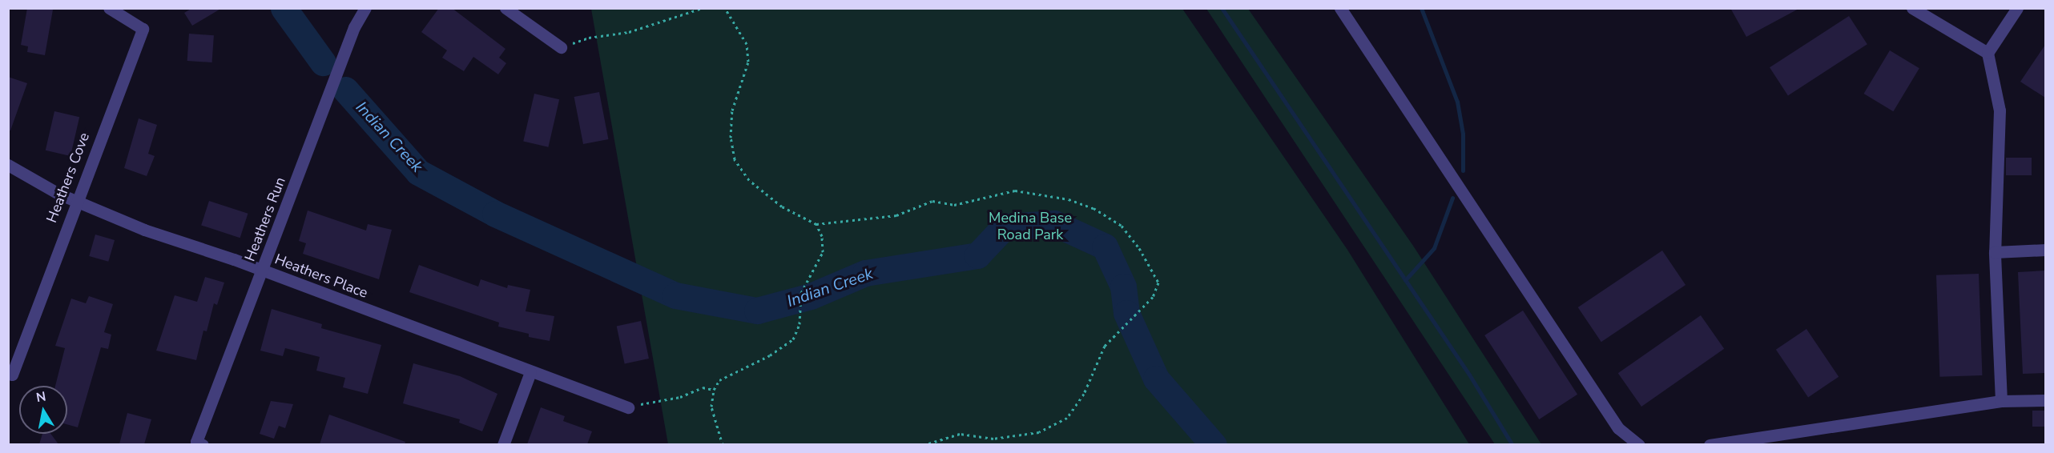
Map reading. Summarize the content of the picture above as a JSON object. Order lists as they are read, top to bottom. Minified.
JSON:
{"streets":{"street":["Heathers Cove","Heathers Run","Heathers Place"]},"crossings":[["Heathers Cove","Heathers Place"],["Heathers Run","Heathers Place"]],"water":["Indian Creek"],"parks":["Medina Base Road Park"],"north":"top"}
